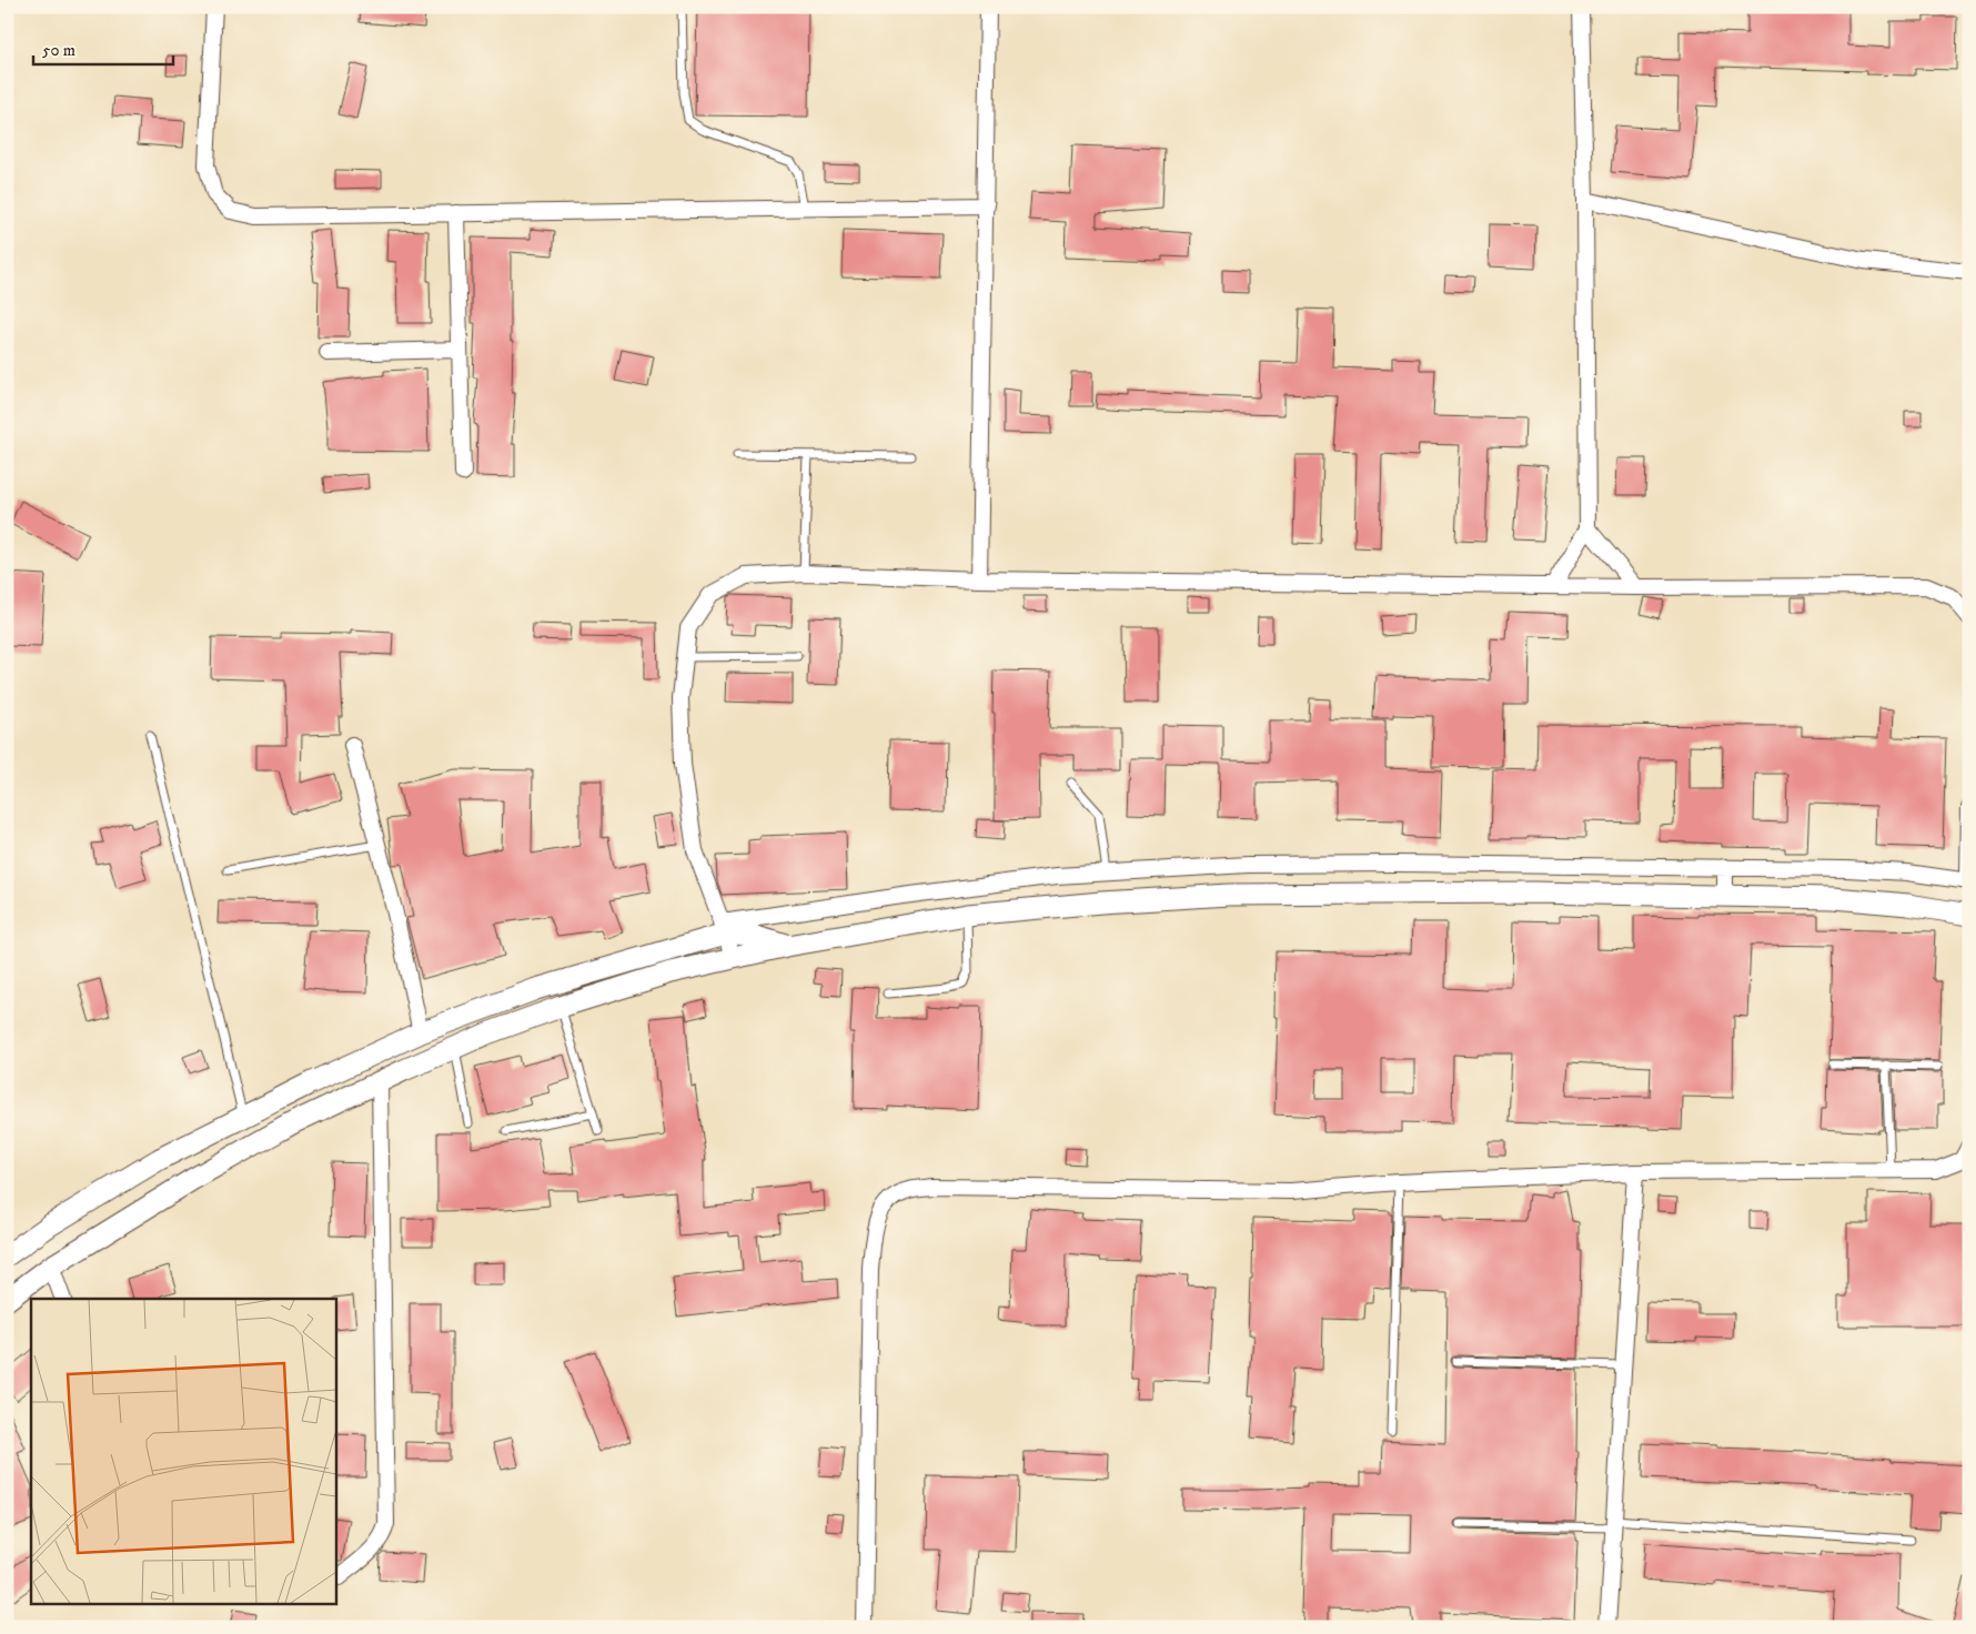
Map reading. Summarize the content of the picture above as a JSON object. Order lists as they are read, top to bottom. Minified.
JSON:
{"scale_bar":"50 m"}
